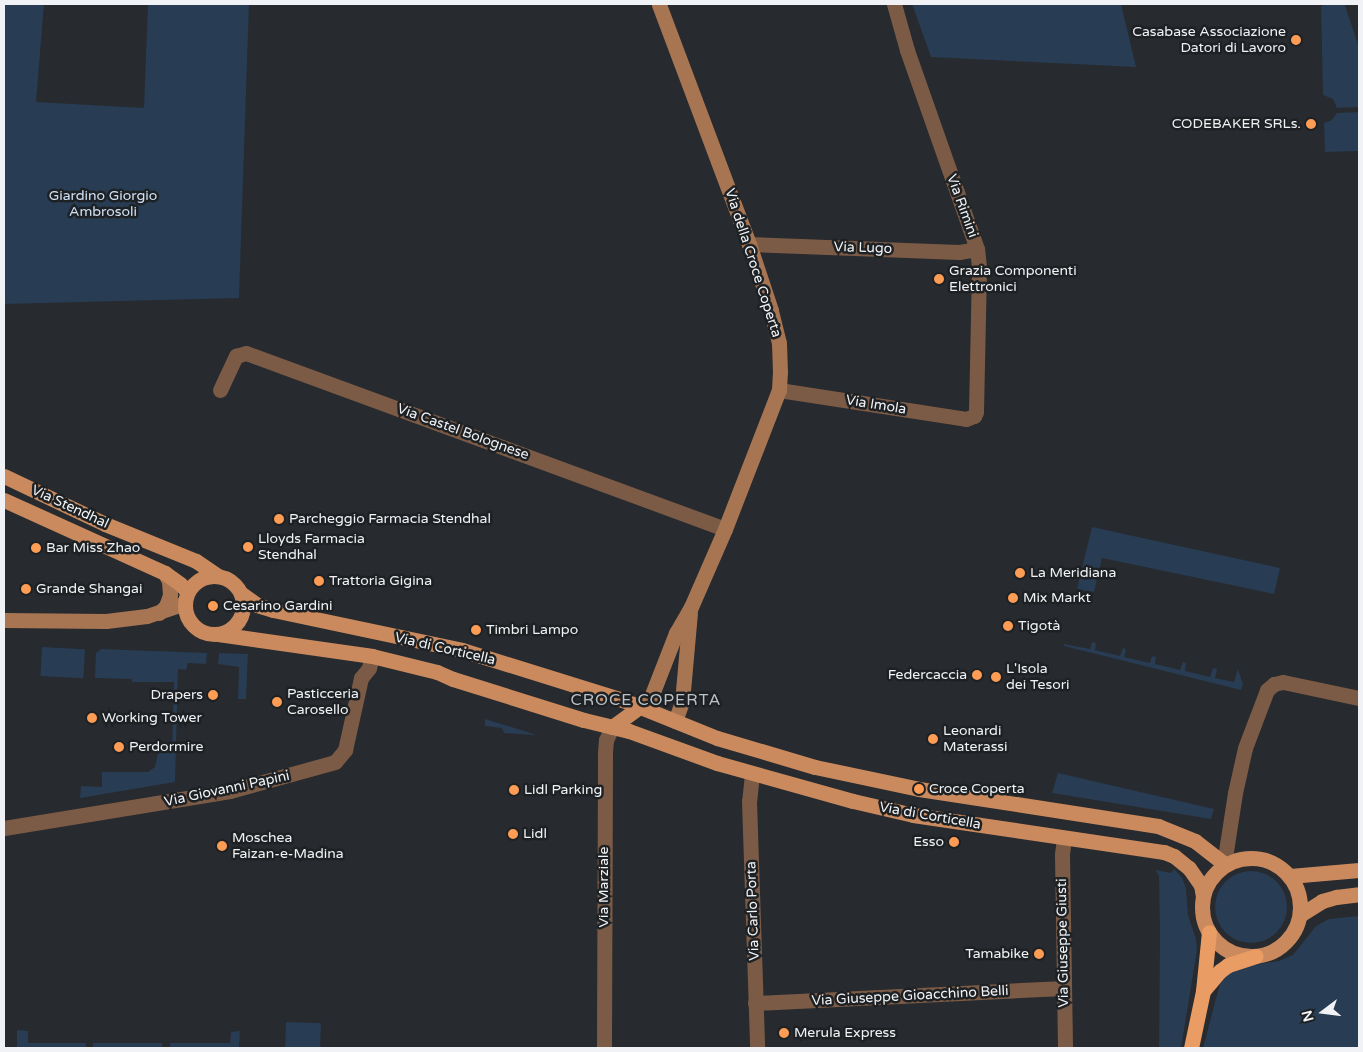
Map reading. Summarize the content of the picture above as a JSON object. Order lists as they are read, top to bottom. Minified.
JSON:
{"streets":{"main road":["Via Stendhal","Via di Corticella"],"street":["Via Rimini","Via Lugo","Via della Croce Coperta","Via Imola","Via Castel Bolognese","Via Giovanni Papini","Via Marziale","Via Carlo Porta","Via Giuseppe Giusti","Via Giuseppe Gioacchino Belli"]},"crossings":[["Via Rimini","Via Lugo"],["Via Rimini","Via Imola"],["Via Lugo","Via della Croce Coperta"],["Via della Croce Coperta","Via Imola"],["Via della Croce Coperta","Via Castel Bolognese"],["Via della Croce Coperta","Via di Corticella"],["Via Stendhal","Via di Corticella"],["Via di Corticella","Via Giovanni Papini"],["Via di Corticella","Via Marziale"],["Via di Corticella","Via Carlo Porta"],["Via di Corticella","Via Giuseppe Giusti"],["Via Carlo Porta","Via Giuseppe Gioacchino Belli"],["Via Giuseppe Giusti","Via Giuseppe Gioacchino Belli"]],"districts":["CROCE COPERTA"],"parks":["Giardino Giorgio Ambrosoli"],"places":["Casabase Associazione Datori di Lavoro","CODEBAKER SRLs.","Grazia Componenti Elettronici","Parcheggio Farmacia Stendhal","Lloyds Farmacia Stendhal","Bar Miss Zhao","La Meridiana","Trattoria Gigina","Grande Shangai","Mix Markt","Cesarino Gardini","Tigotà","Timbri Lampo","Federcaccia","L'Isola dei Tesori","Drapers","Pasticceria Carosello","Working Tower","Leonardi Materassi","Perdormire","Croce Coperta","Lidl Parking","Lidl","Esso","Moschea Faizan-e-Madina","Tamabike","Merula Express"],"north":"left"}
